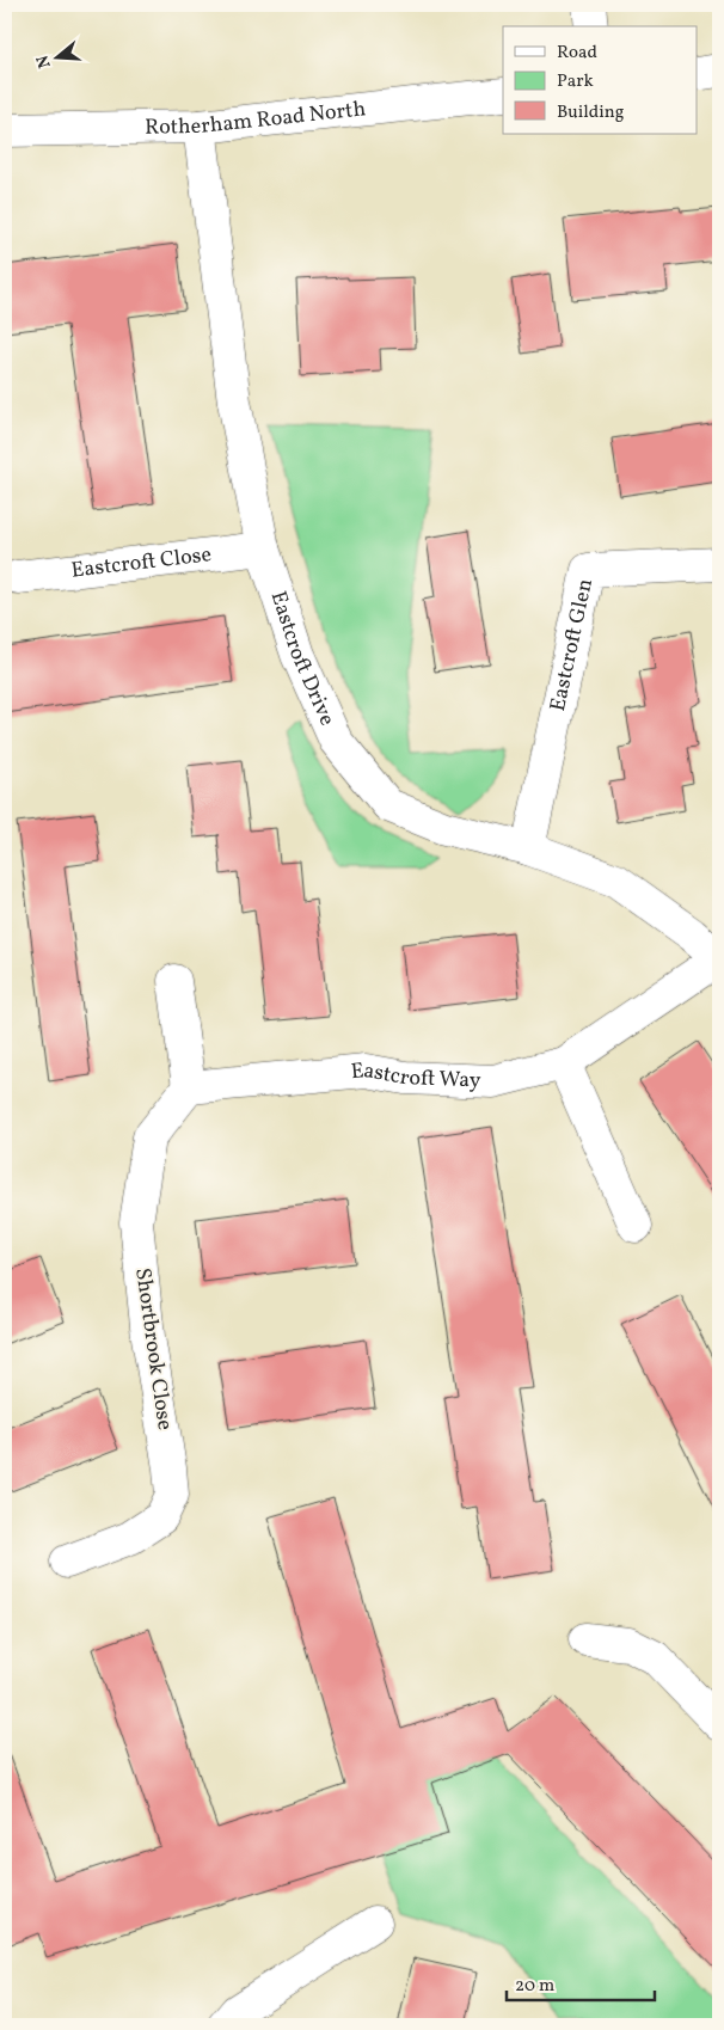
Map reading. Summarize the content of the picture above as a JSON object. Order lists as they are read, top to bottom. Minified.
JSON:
{"streets":{"street":["Rotherham Road North","Eastcroft Close","Eastcroft Glen","Eastcroft Drive","Eastcroft Way","Shortbrook Close"]},"crossings":[["Rotherham Road North","Eastcroft Drive"],["Eastcroft Close","Eastcroft Drive"],["Eastcroft Glen","Eastcroft Drive"],["Eastcroft Drive","Eastcroft Way"],["Eastcroft Way","Shortbrook Close"]],"legend":["Road","Park","Building"],"scale_bar":"20 m","north":"left"}
